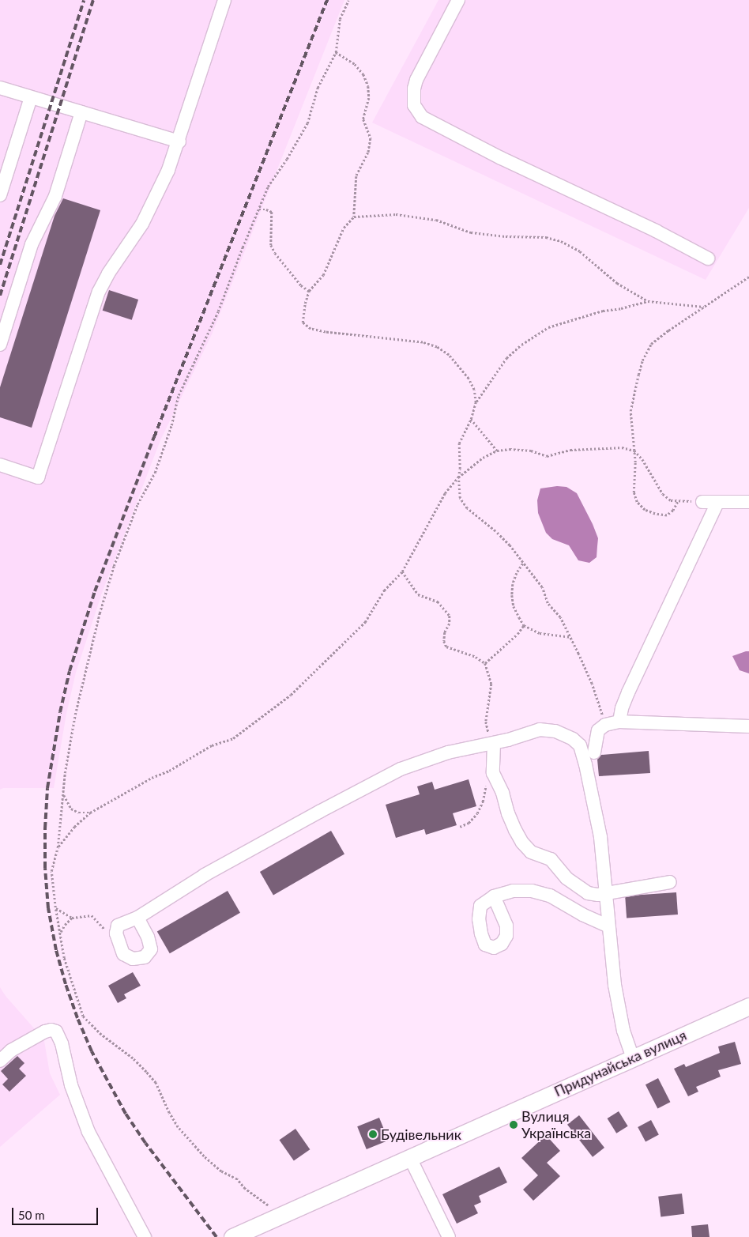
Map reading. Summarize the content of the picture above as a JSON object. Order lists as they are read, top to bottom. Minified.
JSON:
{"streets":{"main road":["Придунайська вулиця"]},"places":["Вулиця Українська","Будівельник"],"scale_bar":"50 m"}
